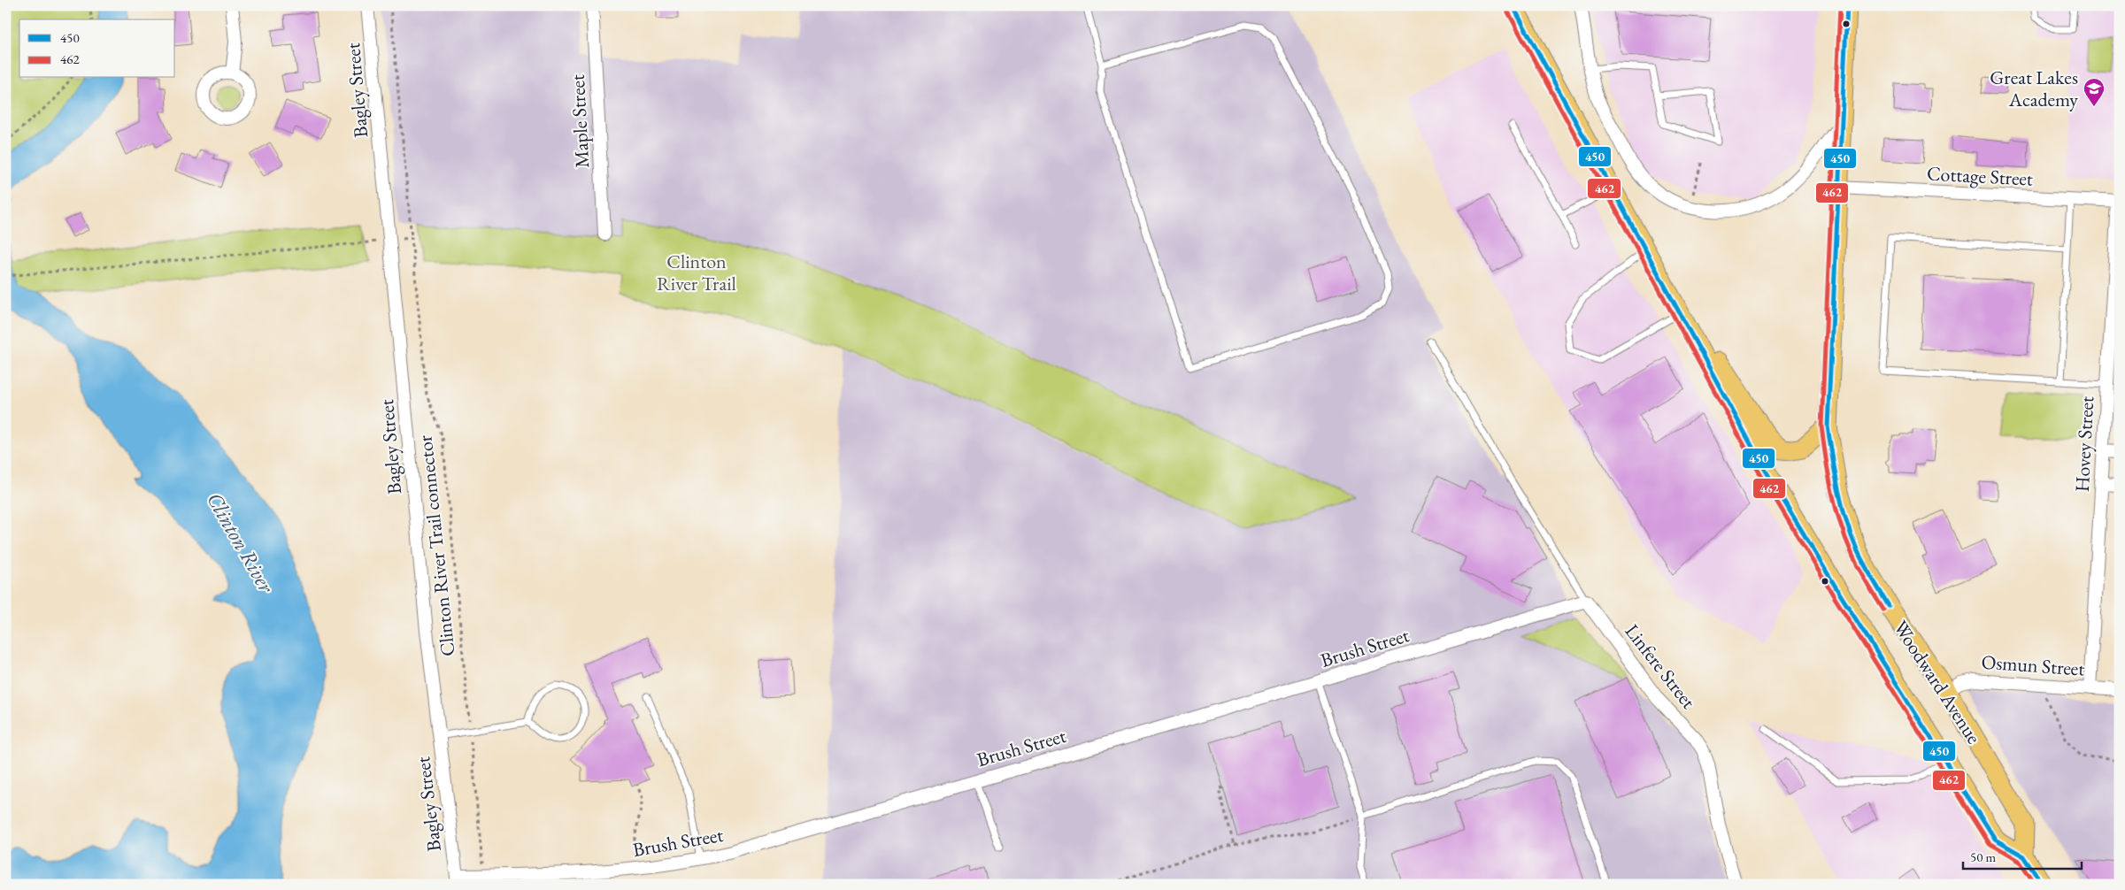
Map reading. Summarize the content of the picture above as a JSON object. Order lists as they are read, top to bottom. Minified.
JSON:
{"streets":{"main road":["Woodward Avenue"],"street":["Bagley Street","Maple Street","Cottage Street","Hovey Street","Brush Street","Osmun Street","Linfere Street"],"path":["Clinton River Trail connector"]},"crossings":[["Bagley Street","Brush Street"],["Cottage Street","Hovey Street"],["Cottage Street","Woodward Avenue"],["Hovey Street","Osmun Street"],["Brush Street","Linfere Street"],["Osmun Street","Woodward Avenue"]],"water":["Clinton River"],"parks":["Clinton River Trail"],"places":{"school or university":["Great Lakes Academy"]},"lines":["transit line 450","transit line 462"],"legend":["450","462"],"scale_bar":"50 m"}
